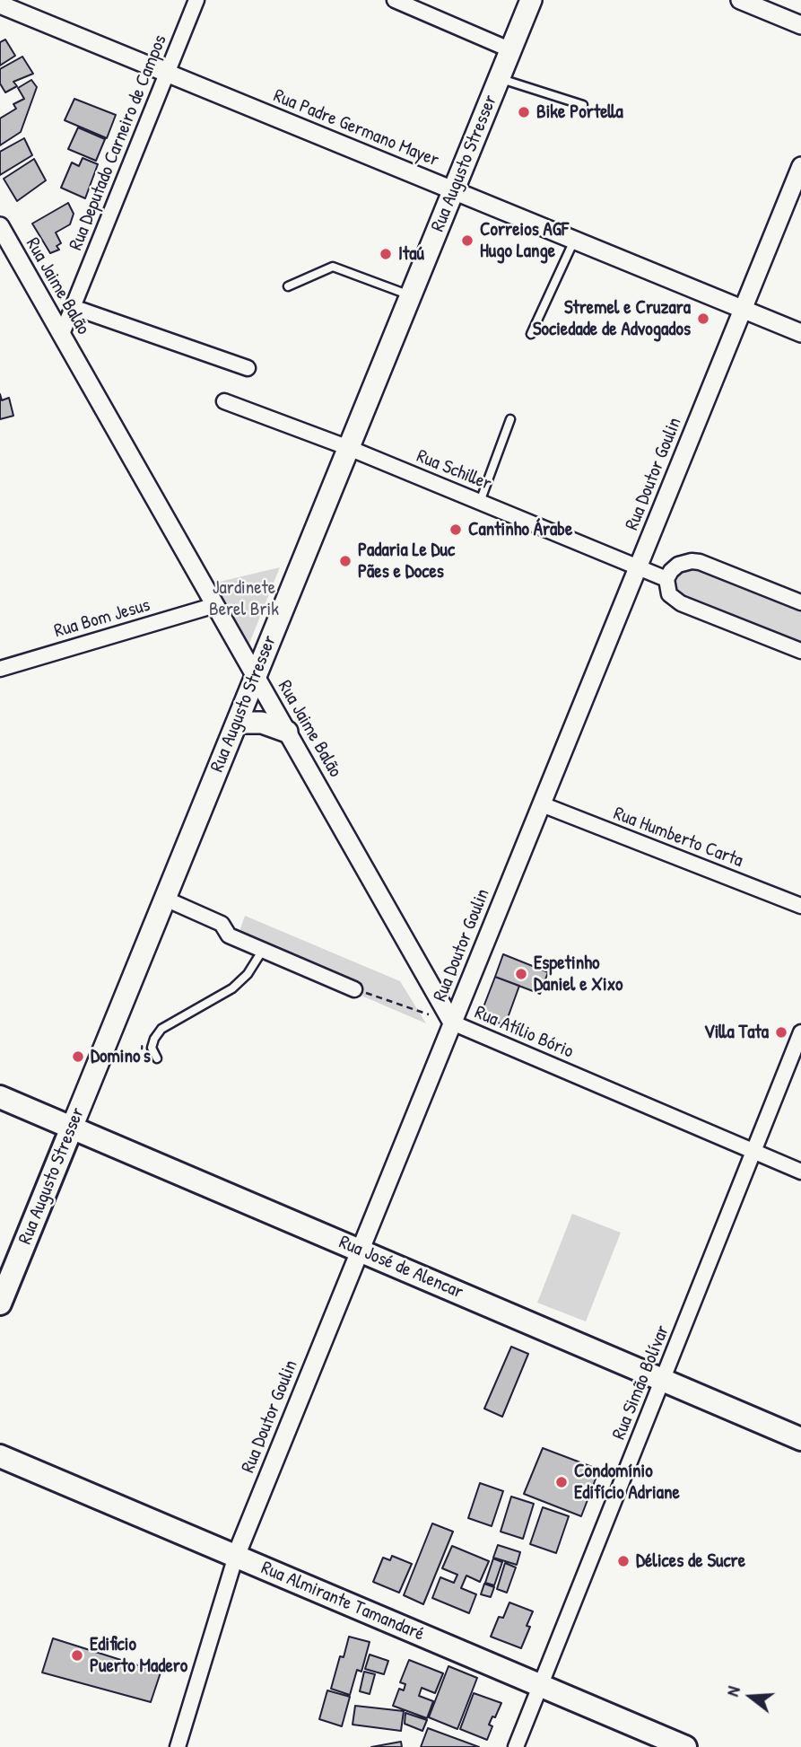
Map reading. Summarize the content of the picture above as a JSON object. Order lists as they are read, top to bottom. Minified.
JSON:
{"streets":{"main road":["Rua Augusto Stresser","Rua José de Alencar","Rua Almirante Tamandaré"],"street":["Rua Padre Germano Mayer","Rua Deputado Carneiro de Campos","Rua Jaime Balão","Rua Schiller","Rua Doutor Goulin","Rua Bom Jesus","Rua Humberto Carta","Rua Atílio Bório","Rua Simão Bolívar"]},"crossings":[["Rua Padre Germano Mayer","Rua Deputado Carneiro de Campos"],["Rua Padre Germano Mayer","Rua Augusto Stresser"],["Rua Padre Germano Mayer","Rua Doutor Goulin"],["Rua Deputado Carneiro de Campos","Rua Jaime Balão"],["Rua Augusto Stresser","Rua Jaime Balão"],["Rua Augusto Stresser","Rua Schiller"],["Rua Augusto Stresser","Rua José de Alencar"],["Rua Jaime Balão","Rua Doutor Goulin"],["Rua Jaime Balão","Rua Bom Jesus"],["Rua Jaime Balão","Rua Atílio Bório"],["Rua Schiller","Rua Doutor Goulin"],["Rua Doutor Goulin","Rua Humberto Carta"],["Rua Doutor Goulin","Rua Atílio Bório"],["Rua Doutor Goulin","Rua José de Alencar"],["Rua Doutor Goulin","Rua Almirante Tamandaré"],["Rua Atílio Bório","Rua Simão Bolívar"],["Rua José de Alencar","Rua Simão Bolívar"],["Rua Simão Bolívar","Rua Almirante Tamandaré"]],"parks":["Jardinete Berel Brik"],"places":["Bike Portella","Correios AGF Hugo Lange","Itaú","Stremel e Cruzara Sociedade de Advogados","Cantinho Árabe","Padaria Le Duc Pães e Doces","Espetinho Daniel e Xixo","Villa Tata","Domino's","Condomínio Edifício Adriane","Délices de Sucre","Edificio Puerto Madero"],"north":"left"}
